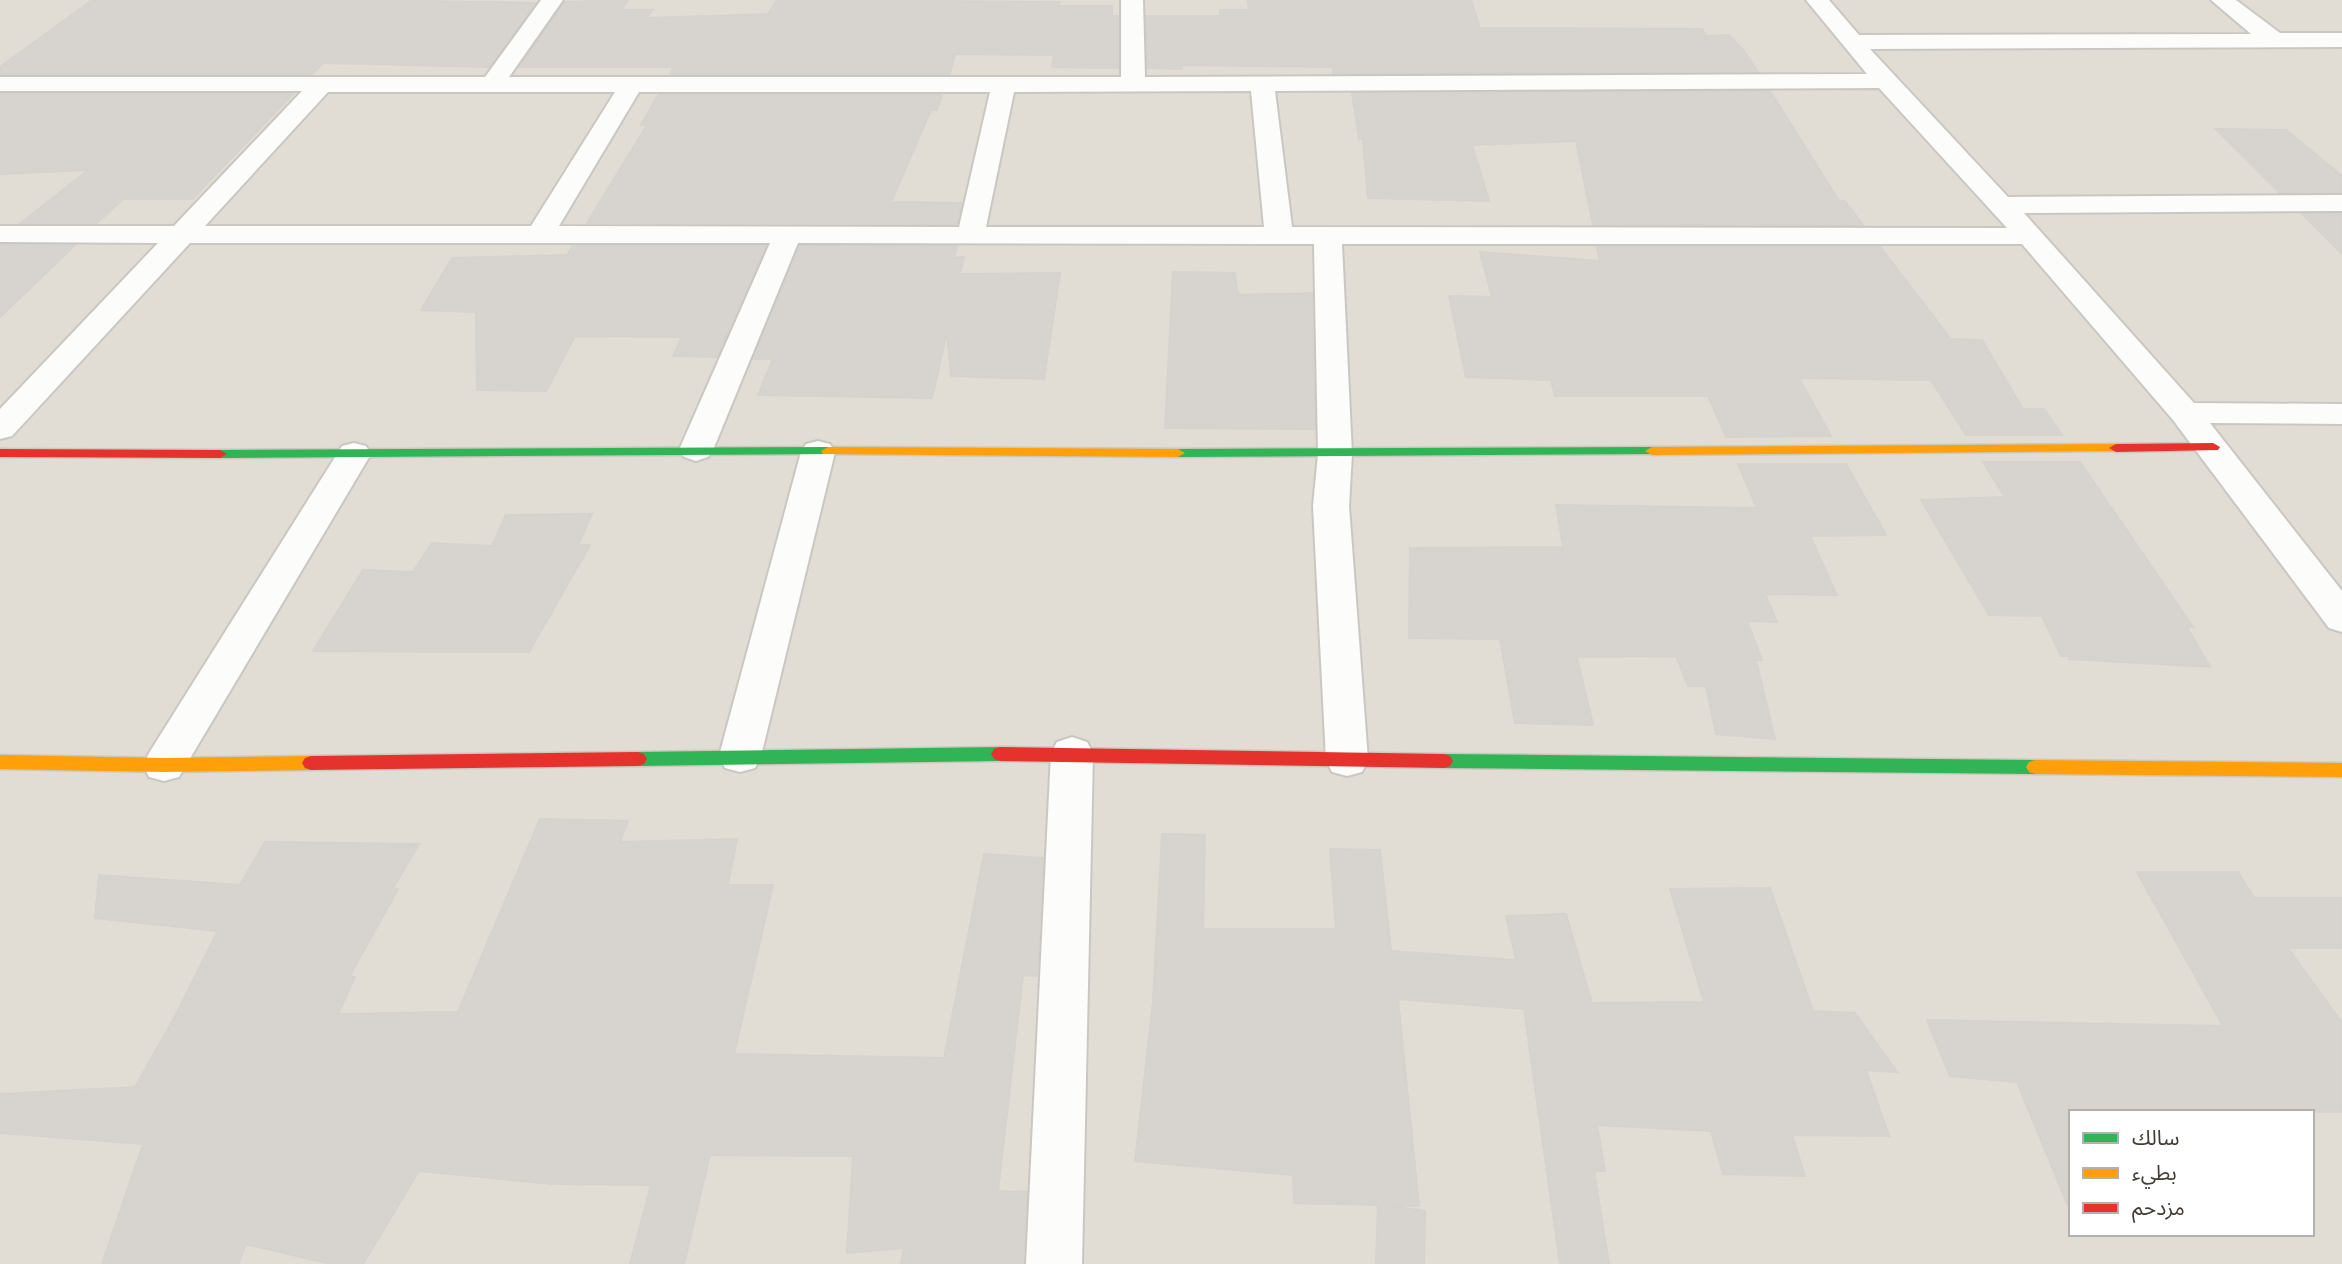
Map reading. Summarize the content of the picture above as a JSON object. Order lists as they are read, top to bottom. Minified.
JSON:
{"legend":["سالك","بطيء","مزدحم"]}
